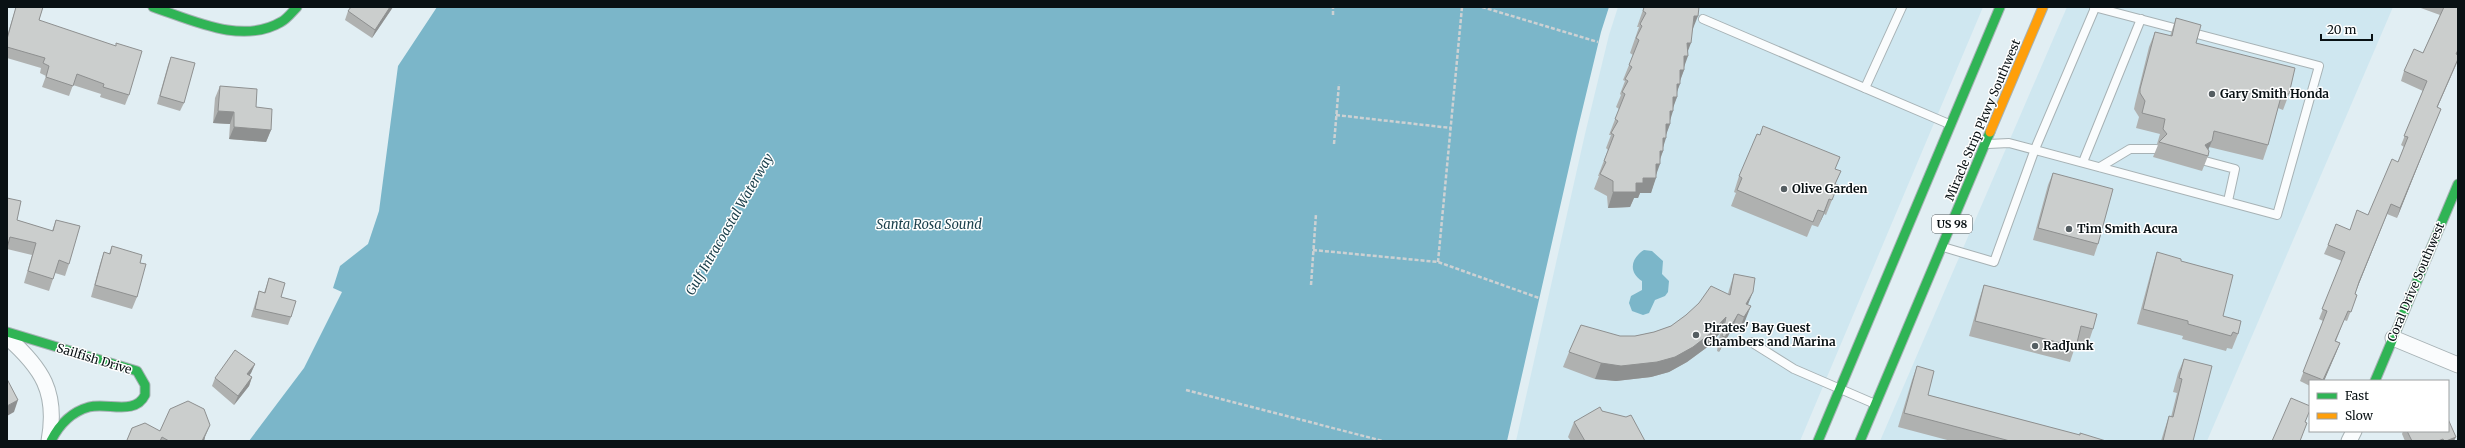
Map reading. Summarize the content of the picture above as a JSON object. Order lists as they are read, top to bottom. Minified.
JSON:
{"streets":{"main road":["Miracle Strip Pkwy Southwest","US 98","Coral Drive Southwest","Sailfish Drive"]},"water":["Gulf Intracoastal Waterway","Santa Rosa Sound"],"places":["Gary Smith Honda","Olive Garden","Tim Smith Acura","Pirates' Bay Guest Chambers and Marina","RadJunk"],"legend":["Fast","Slow"],"scale_bar":"20 m"}
